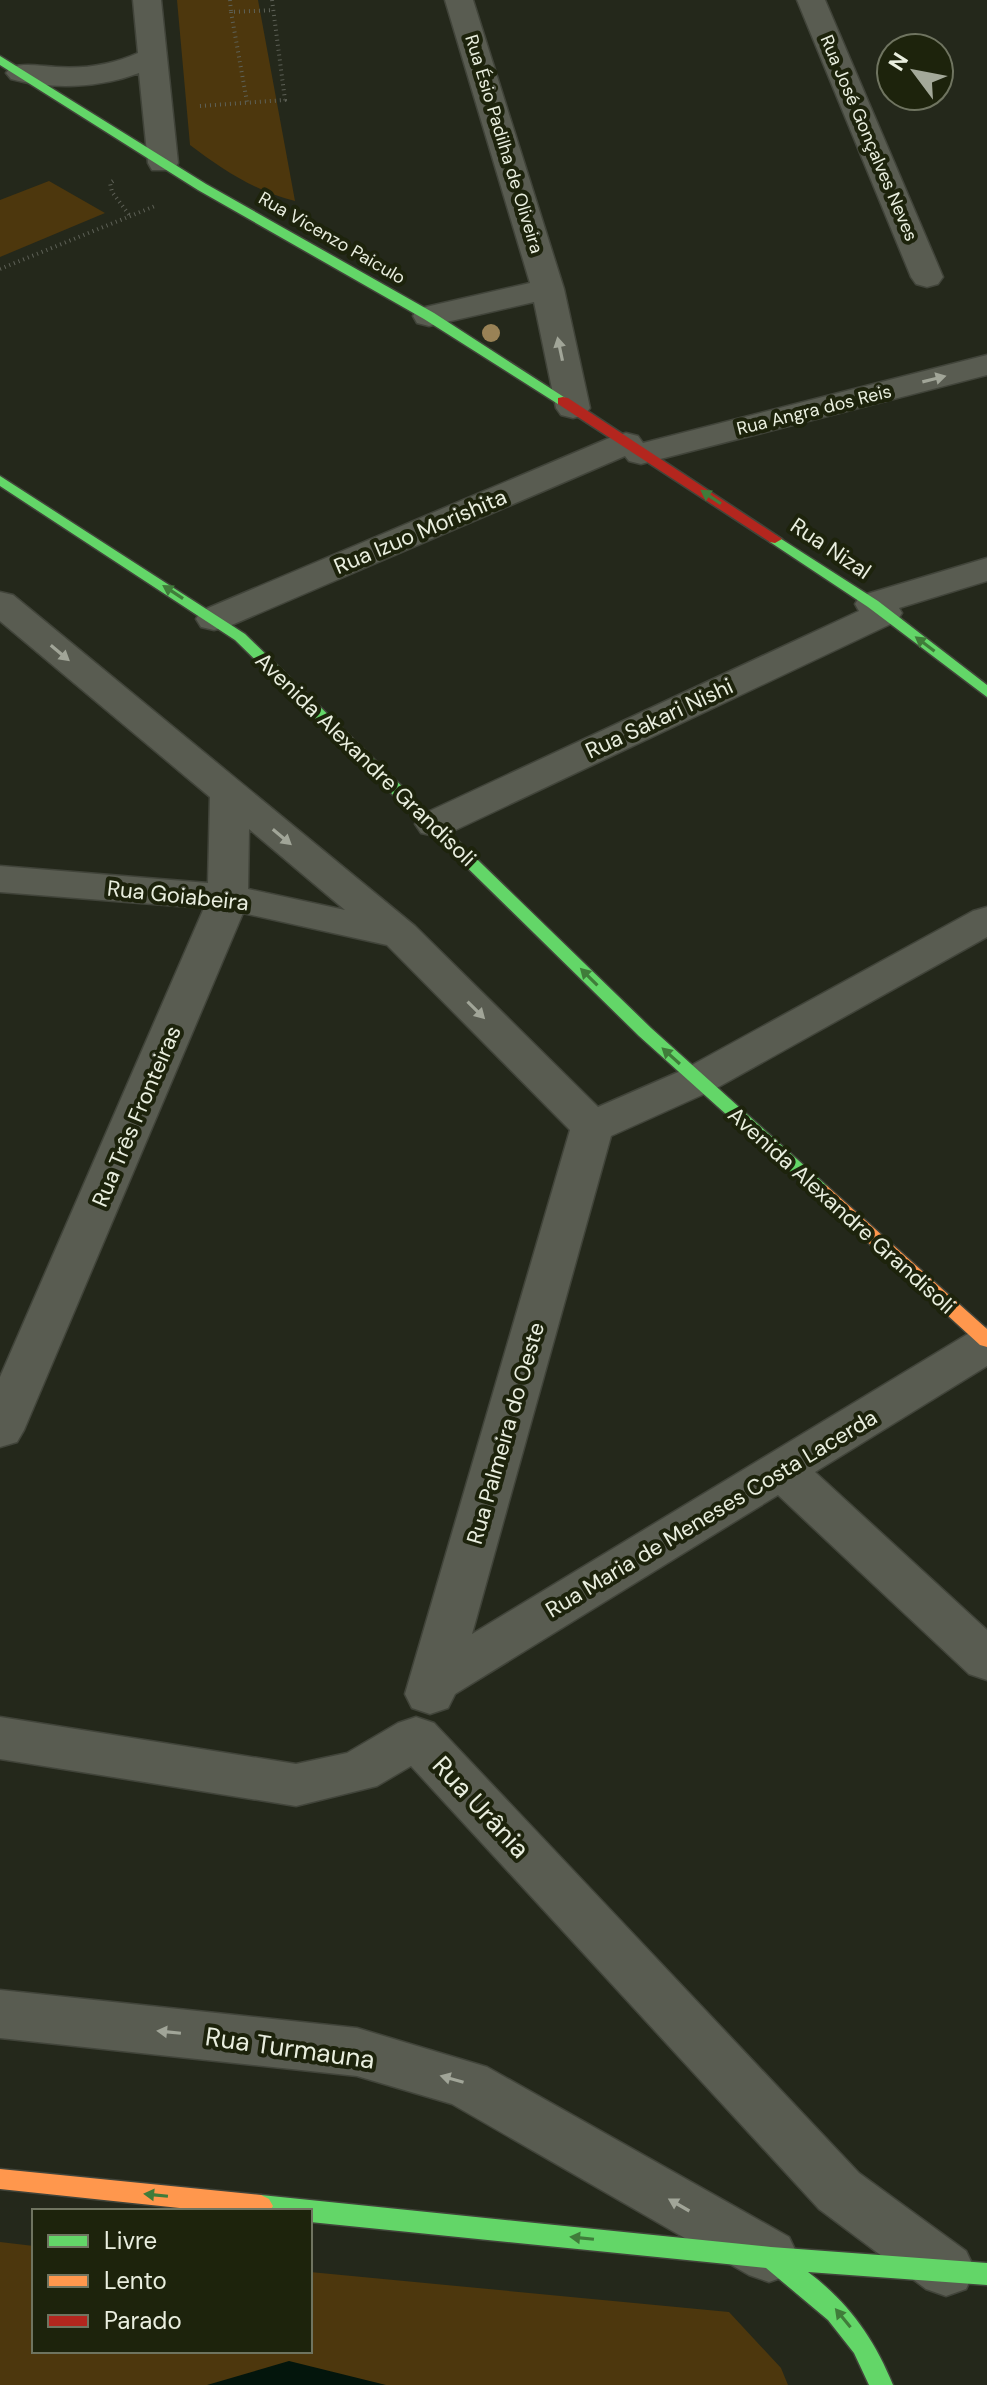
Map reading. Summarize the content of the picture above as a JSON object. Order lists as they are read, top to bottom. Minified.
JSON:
{"streets":{"street":["Rua José Gonçalves Neves","Rua Ésio Padilha de Oliveira","Rua Vicenzo Paiculo","Rua Angra dos Reis","Rua Izuo Morishita","Rua Nizal","Rua Sakari Nishi","Avenida Alexandre Grandisoli","Rua Goiabeira","Rua Três Fronteiras","Rua Palmeira do Oeste","Rua Maria de Meneses Costa Lacerda","Rua Urânia","Rua Turmauna"]},"crossings":[["Rua Ésio Padilha de Oliveira","Rua Vicenzo Paiculo"],["Rua Vicenzo Paiculo","Rua Angra dos Reis"],["Rua Vicenzo Paiculo","Rua Izuo Morishita"],["Rua Vicenzo Paiculo","Rua Nizal"],["Rua Angra dos Reis","Rua Izuo Morishita"],["Rua Angra dos Reis","Rua Nizal"],["Rua Izuo Morishita","Rua Nizal"],["Rua Izuo Morishita","Avenida Alexandre Grandisoli"],["Rua Nizal","Rua Sakari Nishi"],["Rua Sakari Nishi","Avenida Alexandre Grandisoli"],["Avenida Alexandre Grandisoli","Rua Maria de Meneses Costa Lacerda"],["Rua Goiabeira","Rua Três Fronteiras"],["Rua Palmeira do Oeste","Rua Maria de Meneses Costa Lacerda"],["Rua Palmeira do Oeste","Rua Urânia"],["Rua Urânia","Rua Turmauna"]],"one_way":["Rua Angra dos Reis","Rua Nizal","Rua Turmauna"],"legend":["Livre","Lento","Parado"],"north":"top left"}
